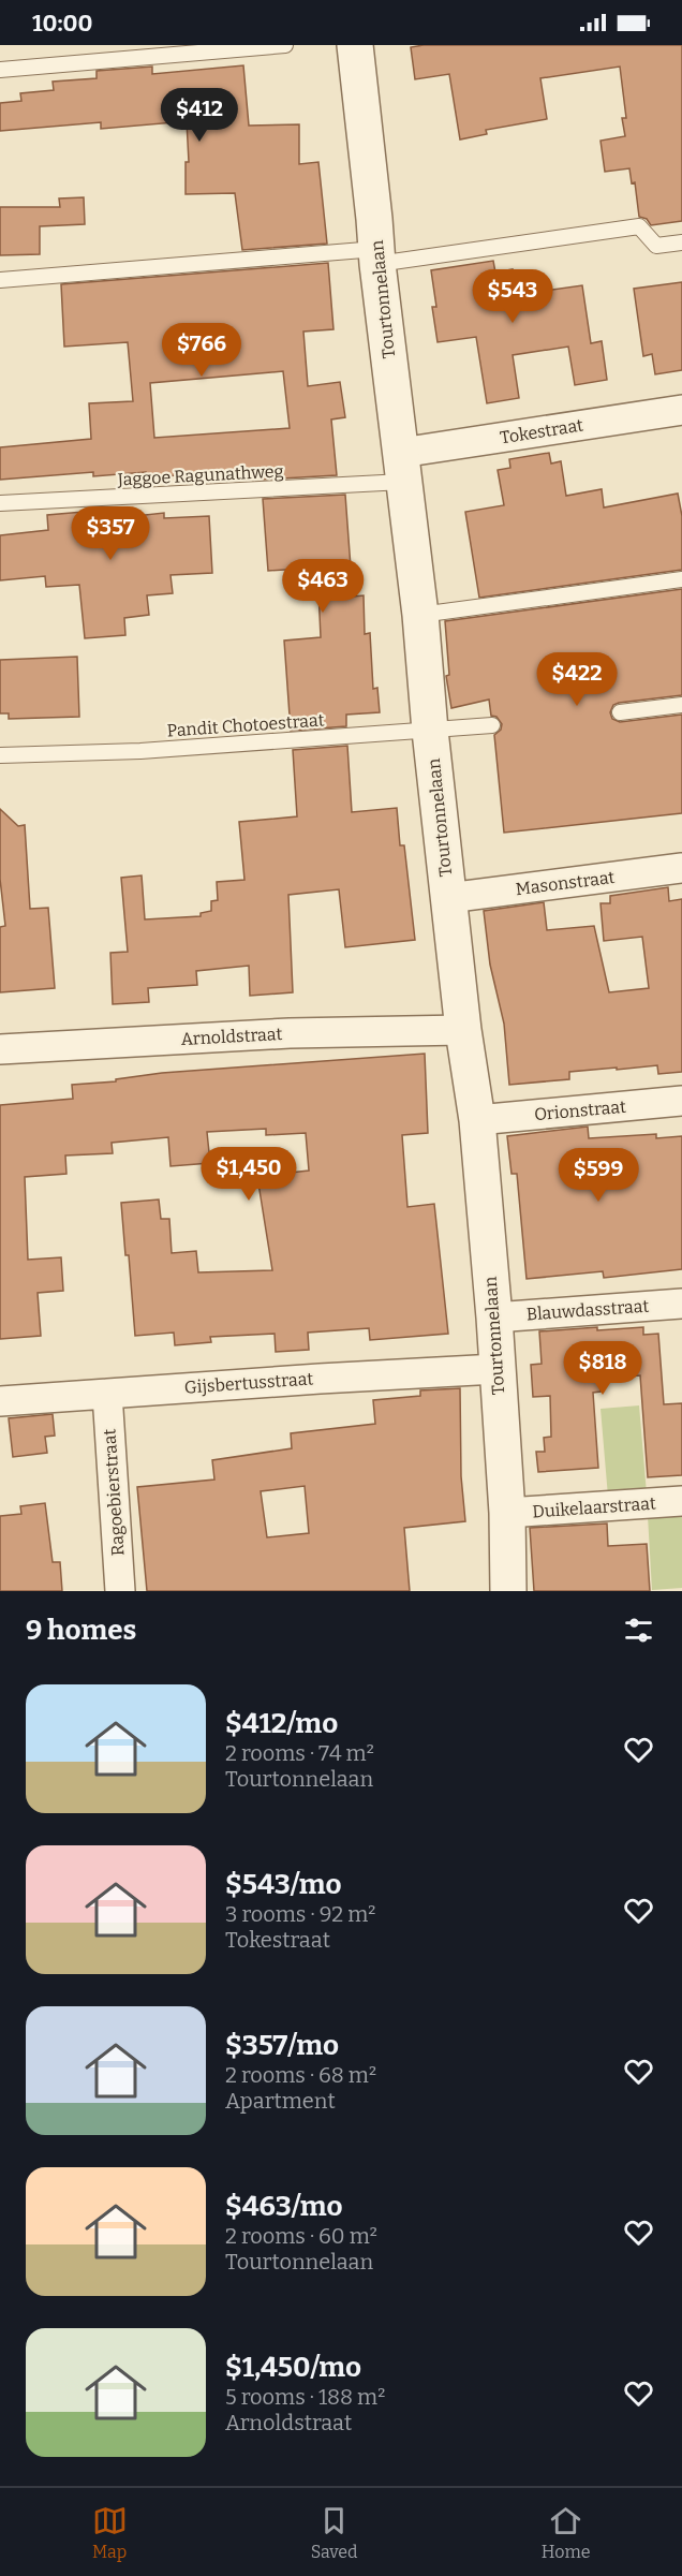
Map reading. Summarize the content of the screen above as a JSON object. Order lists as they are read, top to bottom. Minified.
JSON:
{"streets":{"street":["Tourtonnelaan","Tokestraat","Masonstraat","Arnoldstraat","Orionstraat","Blauwdasstraat","Gijsbertusstraat","Ragoebierstraat","Duikelaarstraat"],"lane":["Jaggoe Ragunathweg","Pandit Chotoestraat"]},"crossings":[["Tourtonnelaan","Tokestraat"],["Tourtonnelaan","Jaggoe Ragunathweg"],["Tourtonnelaan","Pandit Chotoestraat"],["Tourtonnelaan","Masonstraat"],["Tourtonnelaan","Arnoldstraat"],["Tourtonnelaan","Orionstraat"],["Tourtonnelaan","Blauwdasstraat"],["Tourtonnelaan","Gijsbertusstraat"],["Tourtonnelaan","Duikelaarstraat"],["Tokestraat","Jaggoe Ragunathweg"],["Gijsbertusstraat","Ragoebierstraat"]],"page":{"status":"10:00","price":["$412","$543","$766","$357","$463","$422","$1,450","$599","$818"],"heading":"9 homes","list":[{"name":"$412/mo","note":"2 rooms · 74 m² · Tourtonnelaan"},{"name":"$543/mo","note":"3 rooms · 92 m² · Tokestraat"},{"name":"$357/mo","note":"2 rooms · 68 m² · Apartment"},{"name":"$463/mo","note":"2 rooms · 60 m² · Tourtonnelaan"},{"name":"$1,450/mo","note":"5 rooms · 188 m² · Arnoldstraat"}],"tabs":["Map","Saved","Home"]}}
